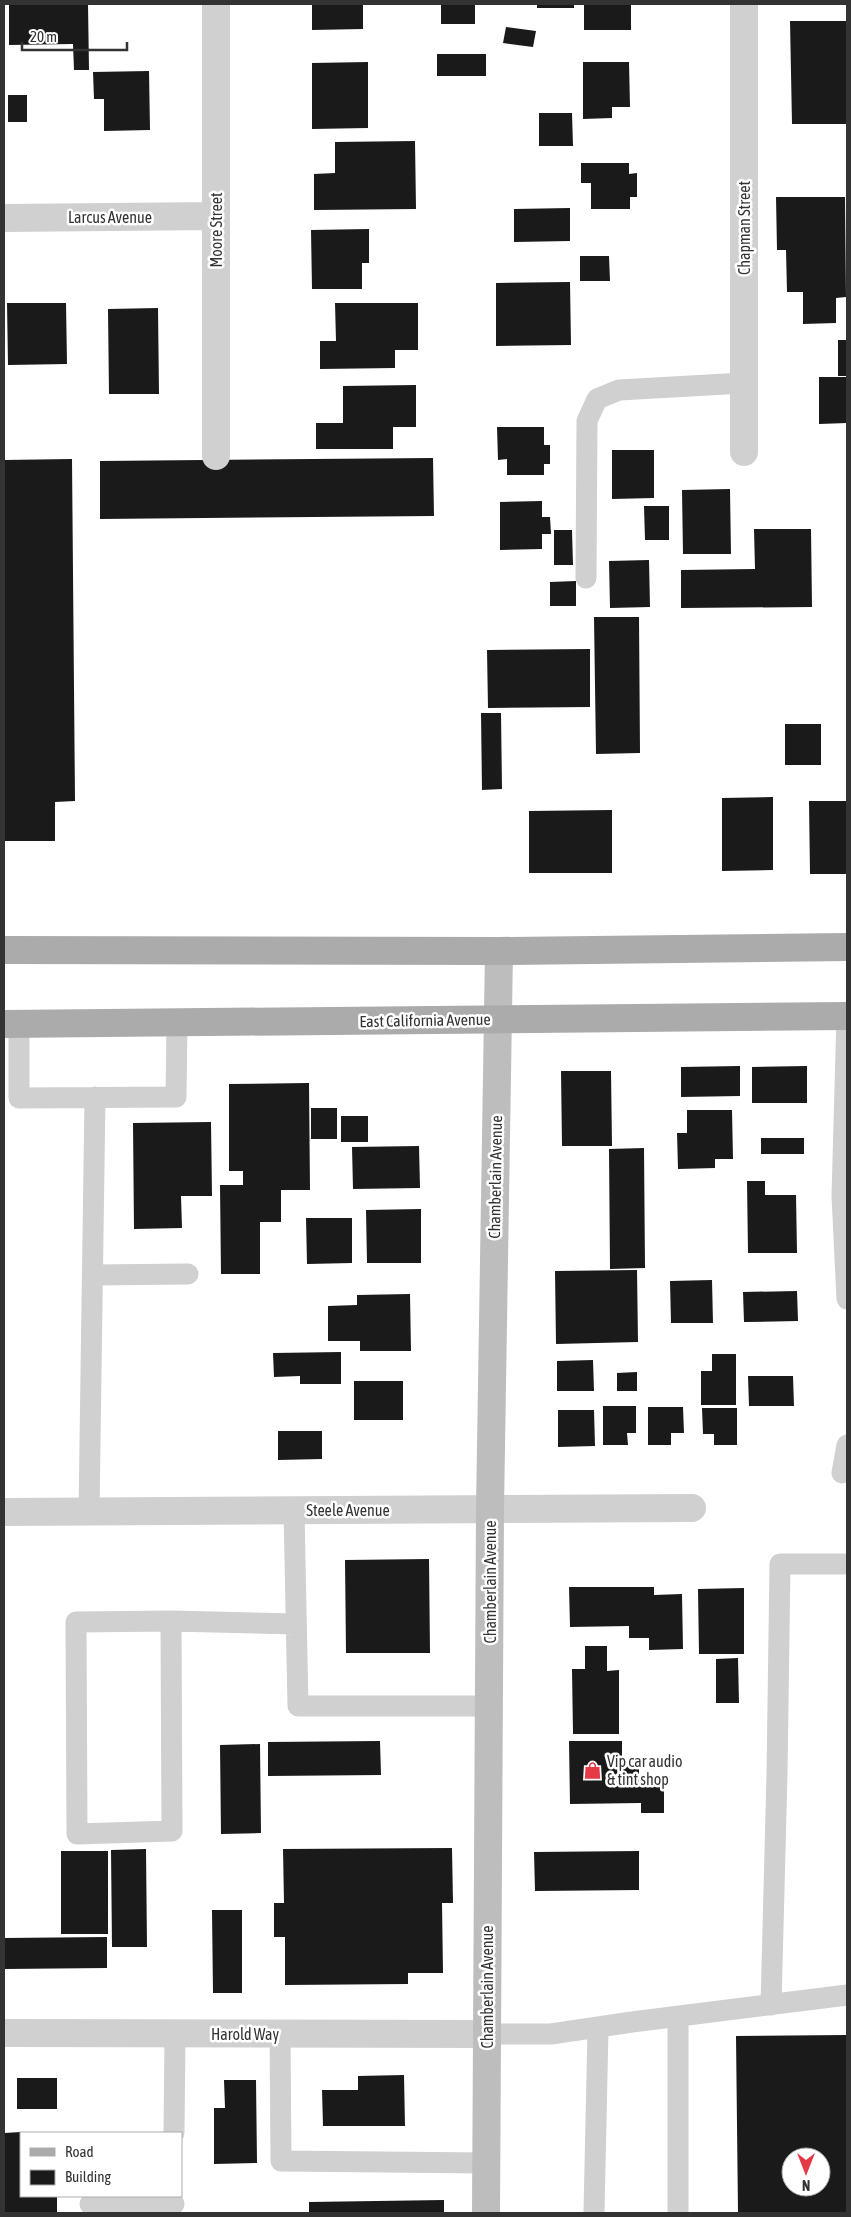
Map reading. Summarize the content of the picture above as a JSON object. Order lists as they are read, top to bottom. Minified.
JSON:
{"streets":{"main road":["East California Avenue"],"street":["Larcus Avenue","Chapman Street","Moore Street","Chamberlain Avenue","Steele Avenue","Harold Way"]},"crossings":[["Larcus Avenue","Moore Street"],["East California Avenue","Chamberlain Avenue"],["Chamberlain Avenue","Steele Avenue"],["Chamberlain Avenue","Harold Way"]],"places":{"shop":["Vip car audio & tint shop"]},"legend":["Road","Building"],"scale_bar":"20 m","north":"bottom"}
